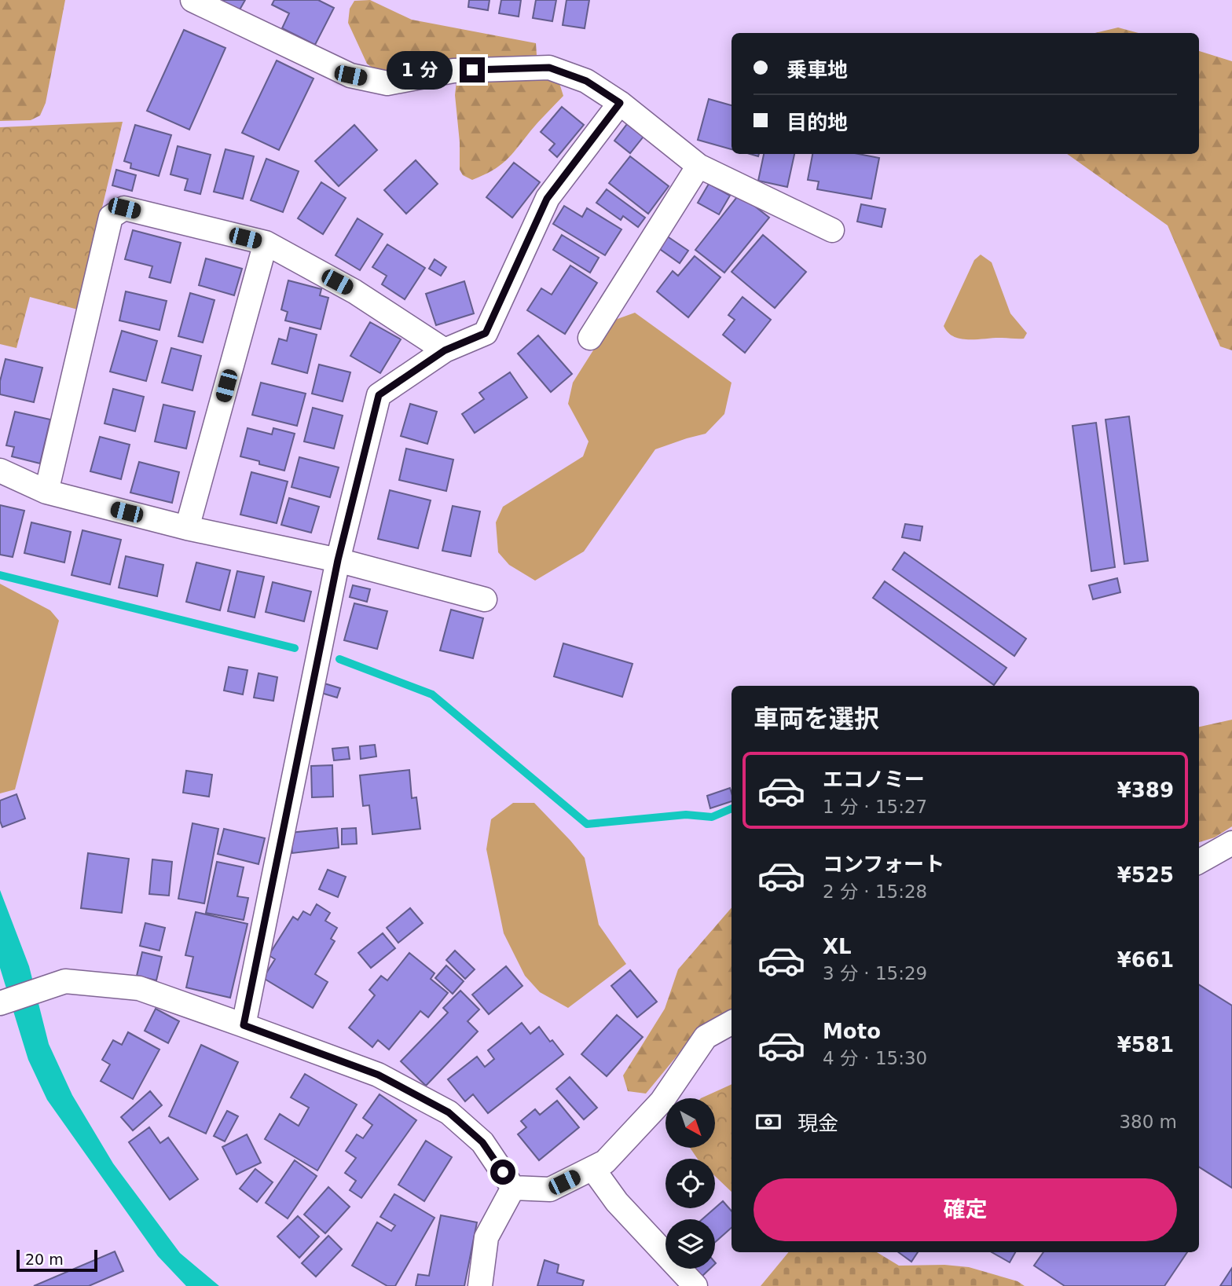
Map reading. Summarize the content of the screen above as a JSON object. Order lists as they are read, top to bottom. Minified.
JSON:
{"scale_bar":"20 m","north":"bottom right","page":{"banner":["乗車地","目的地"],"bubble":"1 分","heading":"車両を選択","list":[{"name":"エコノミー","note":"1 分 · 15:27","value":"¥389"},{"name":"コンフォート","note":"2 分 · 15:28","value":"¥525"},{"name":"XL","note":"3 分 · 15:29","value":"¥661"},{"name":"Moto","note":"4 分 · 15:30","value":"¥581"}],"pay":["現金","380 m"],"buttons":"確定","scale":"20 m"}}
